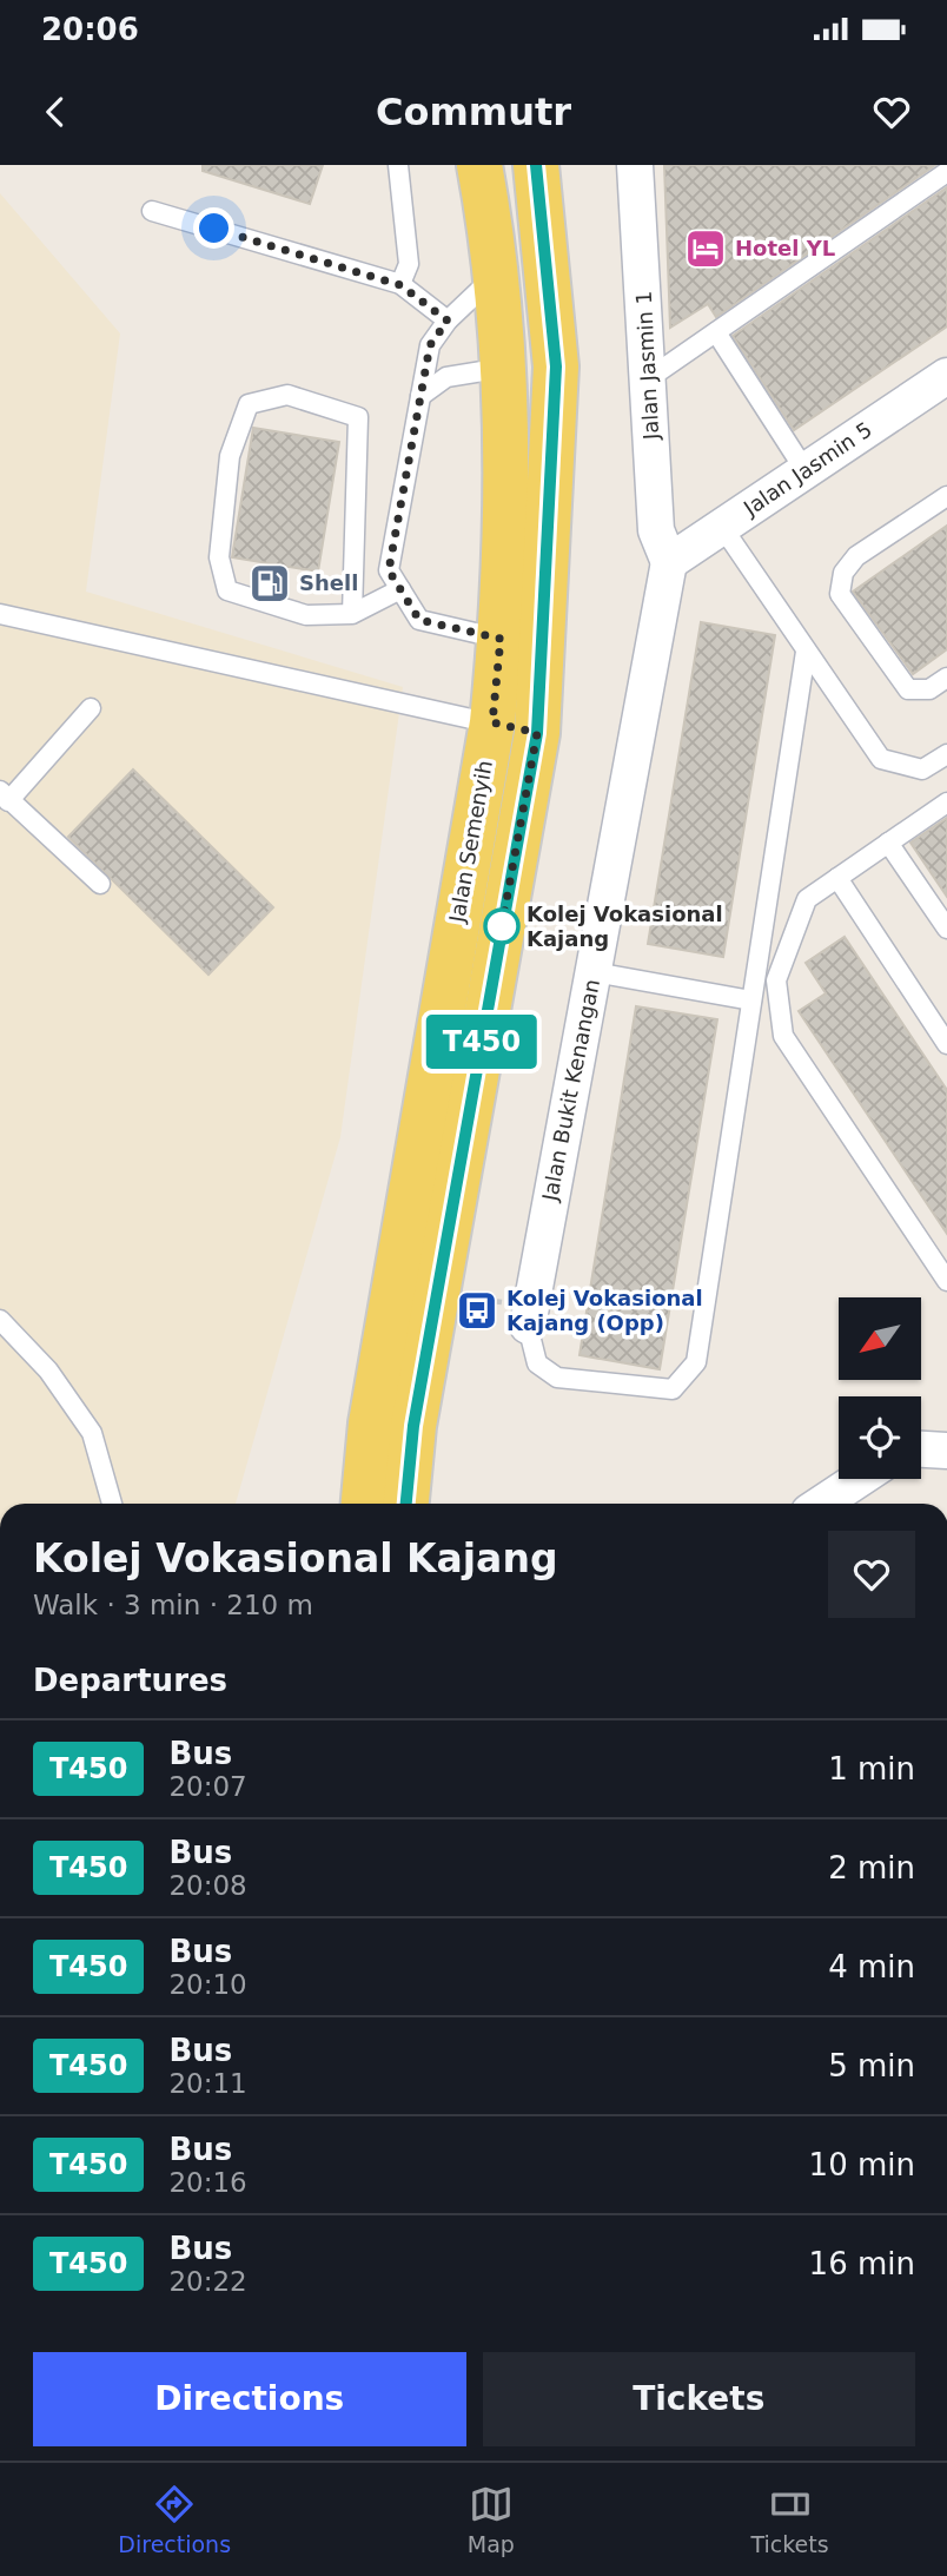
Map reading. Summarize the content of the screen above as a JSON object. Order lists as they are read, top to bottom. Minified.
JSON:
{"streets":{"main road":["Jalan Semenyih"],"street":["Jalan Jasmin 1","Jalan Jasmin 5","Jalan Bukit Kenangan"]},"crossings":[["Jalan Jasmin 1","Jalan Jasmin 5"],["Jalan Jasmin 1","Jalan Bukit Kenangan"],["Jalan Jasmin 5","Jalan Bukit Kenangan"]],"places":{"hotel":["Hotel YL"],"fuel station":["Shell"],"other":["Kolej Vokasional Kajang"],"bus stop":["Kolej Vokasional Kajang (Opp)"]},"lines":["bus line T450"],"north":"bottom left","page":{"status":"20:06","header":"Commutr","on_map":"T450","heading":[["Kolej Vokasional Kajang","Walk · 3 min · 210 m"],"Departures"],"list":[{"mark":"T450","name":"Bus","note":"20:07","value":"1 min"},{"mark":"T450","name":"Bus","note":"20:08","value":"2 min"},{"mark":"T450","name":"Bus","note":"20:10","value":"4 min"},{"mark":"T450","name":"Bus","note":"20:11","value":"5 min"},{"mark":"T450","name":"Bus","note":"20:16","value":"10 min"},{"mark":"T450","name":"Bus","note":"20:22","value":"16 min"}],"buttons":["Directions","Tickets"],"tabs":["Directions","Map","Tickets"]}}
